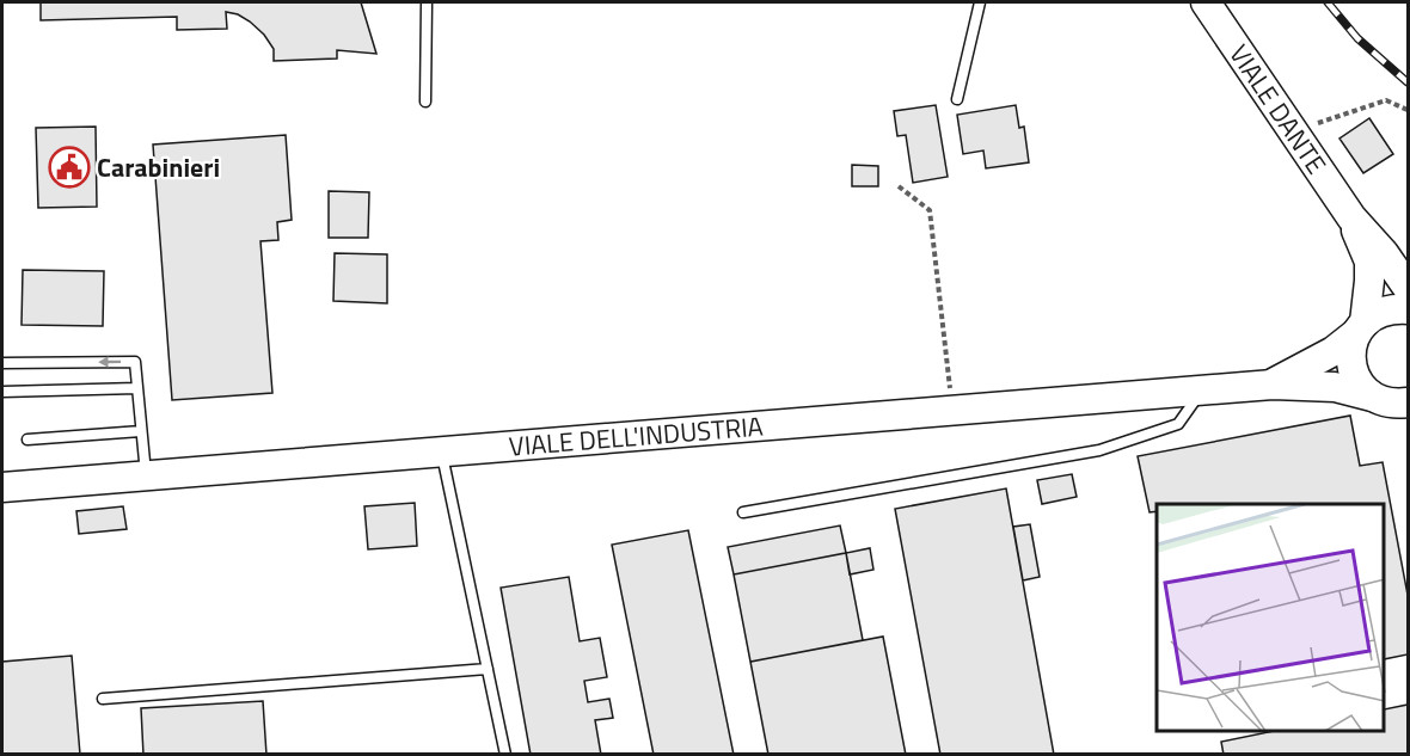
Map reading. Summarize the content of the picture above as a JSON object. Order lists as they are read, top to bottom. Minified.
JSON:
{"streets":{"street":["VIALE DANTE","VIALE DELL'INDUSTRIA"]},"crossings":[["VIALE DANTE","VIALE DELL'INDUSTRIA"]],"places":{"public building":["Carabinieri"]}}
